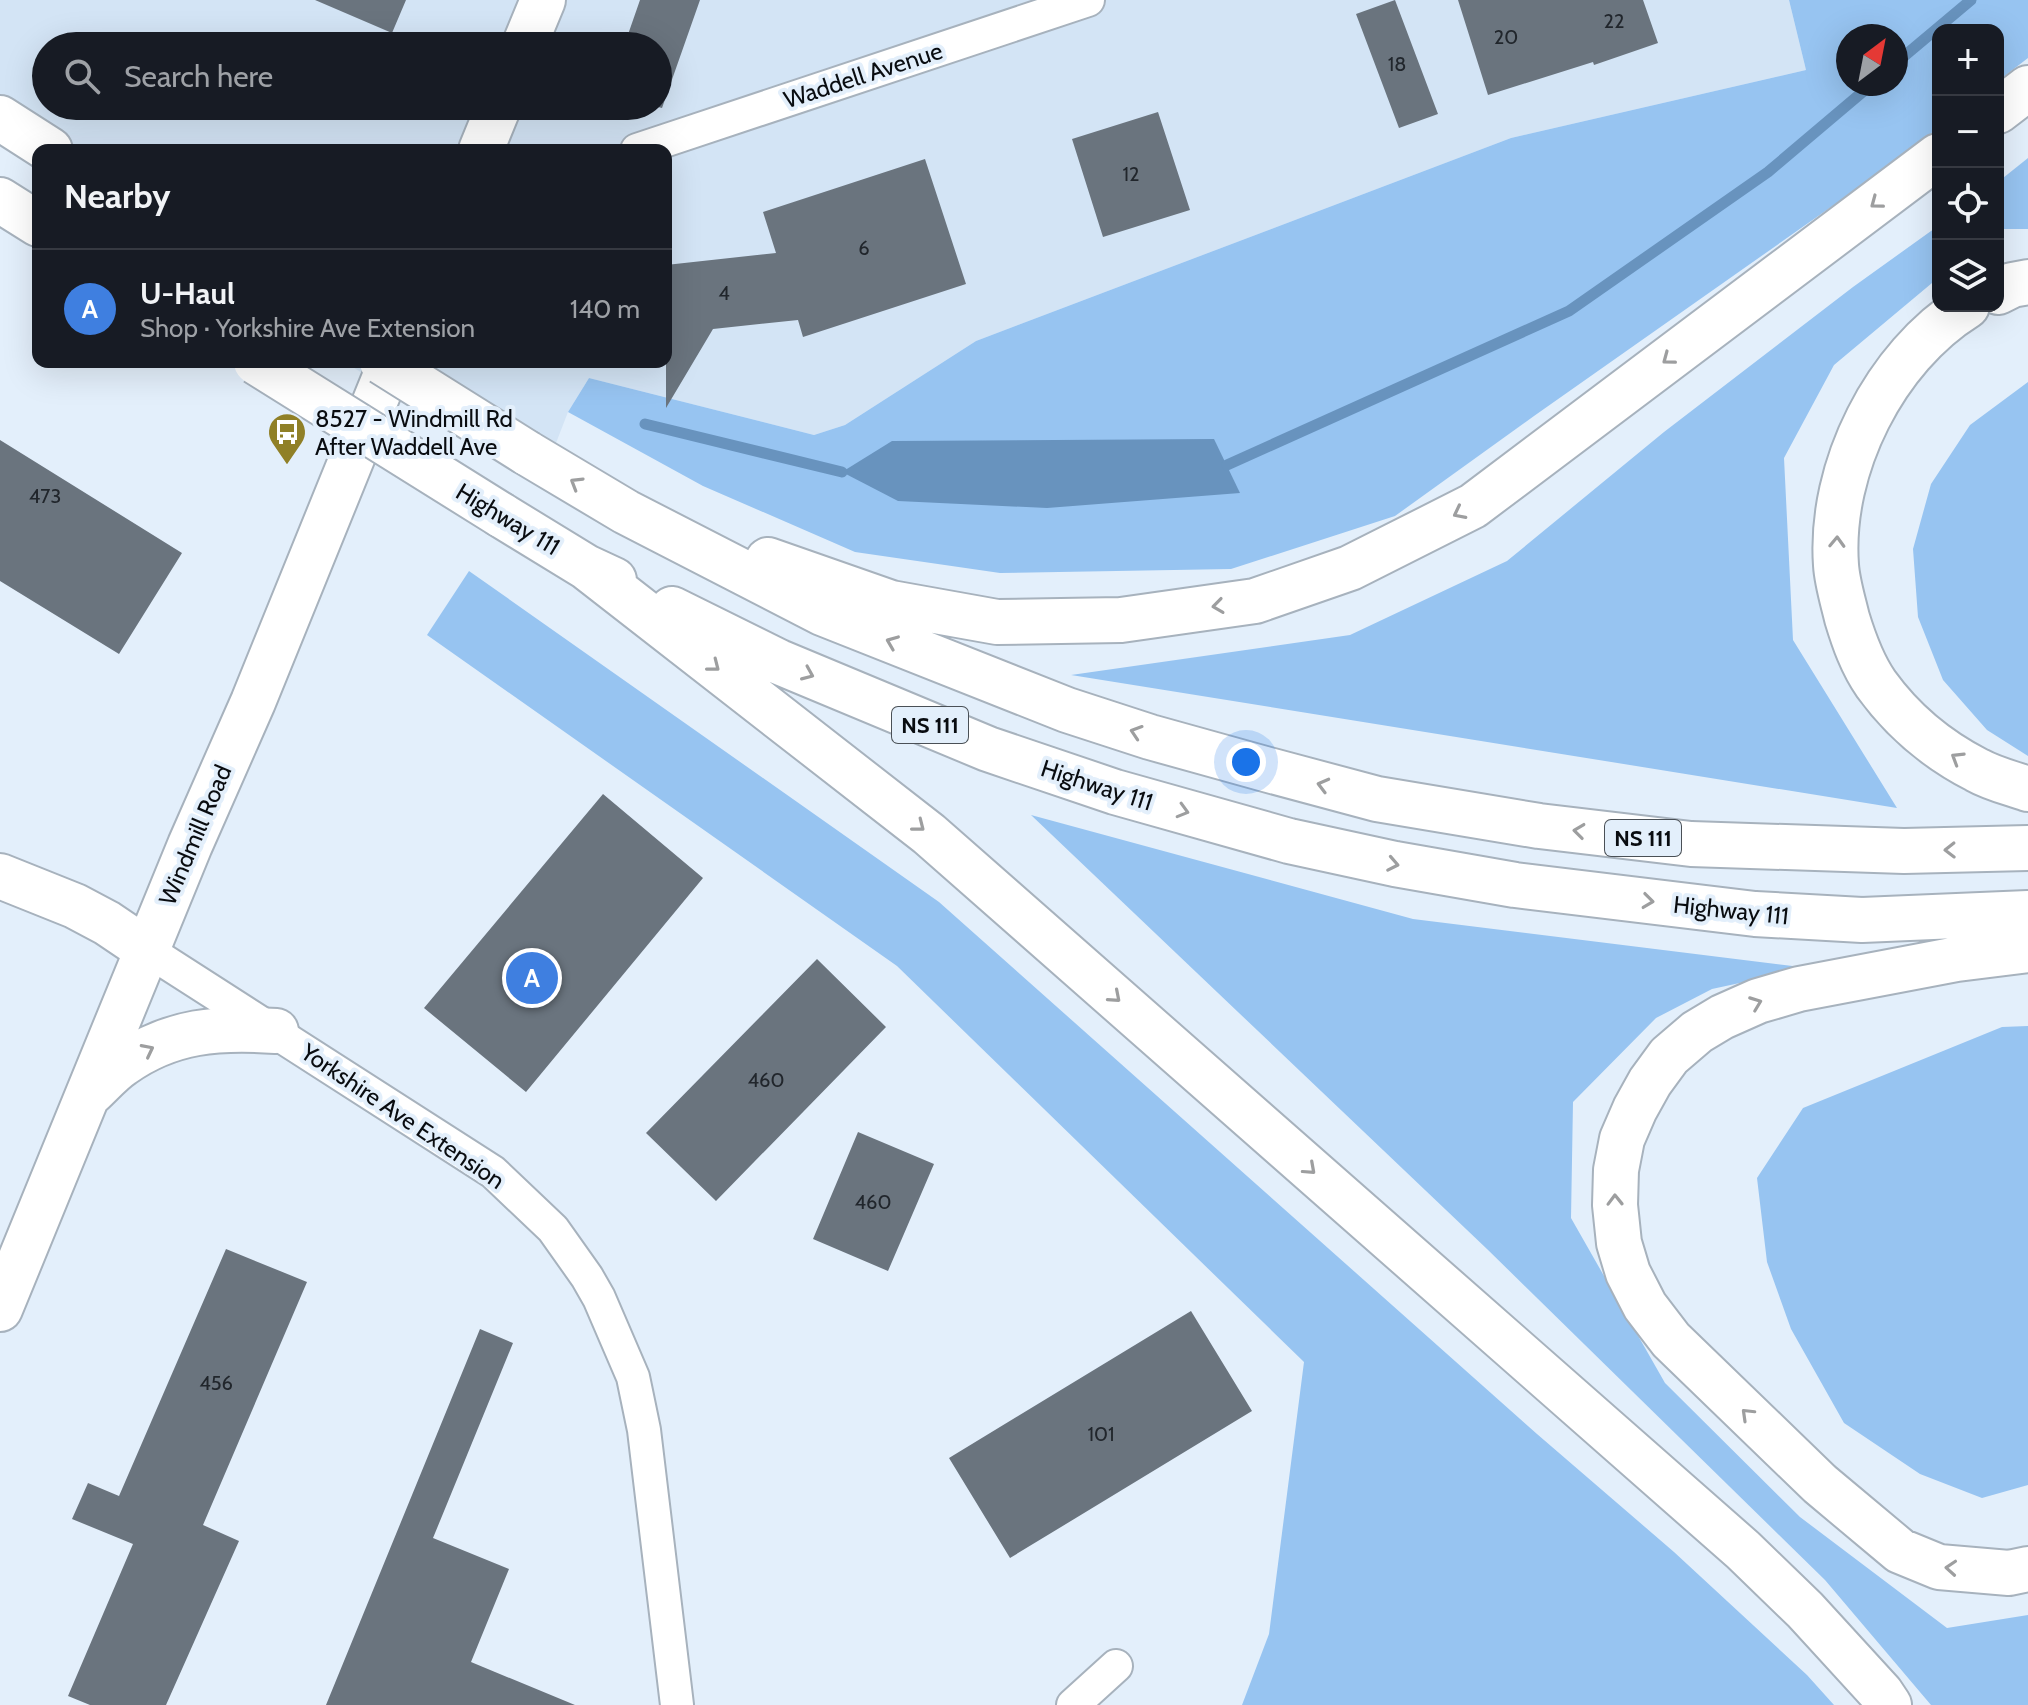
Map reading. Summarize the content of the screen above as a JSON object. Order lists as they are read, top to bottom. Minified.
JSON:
{"streets":{"main road":["Highway 111","NS 111","Windmill Road"],"street":["Waddell Avenue","Yorkshire Ave Extension"]},"crossings":[["Windmill Road","Yorkshire Ave Extension"]],"places":{"bus stop":["8527 - Windmill Rd After Waddell Ave"]},"house_numbers":["22","20","18","12","6","4","473","460","460","456","101"],"north":"top right","page":{"map_buttons":["+","−"],"search":"Search here","heading":"Nearby","list":[{"mark":"A","name":"U-Haul","note":"Shop · Yorkshire Ave Extension","value":"140 m"}],"pins":"A"}}
